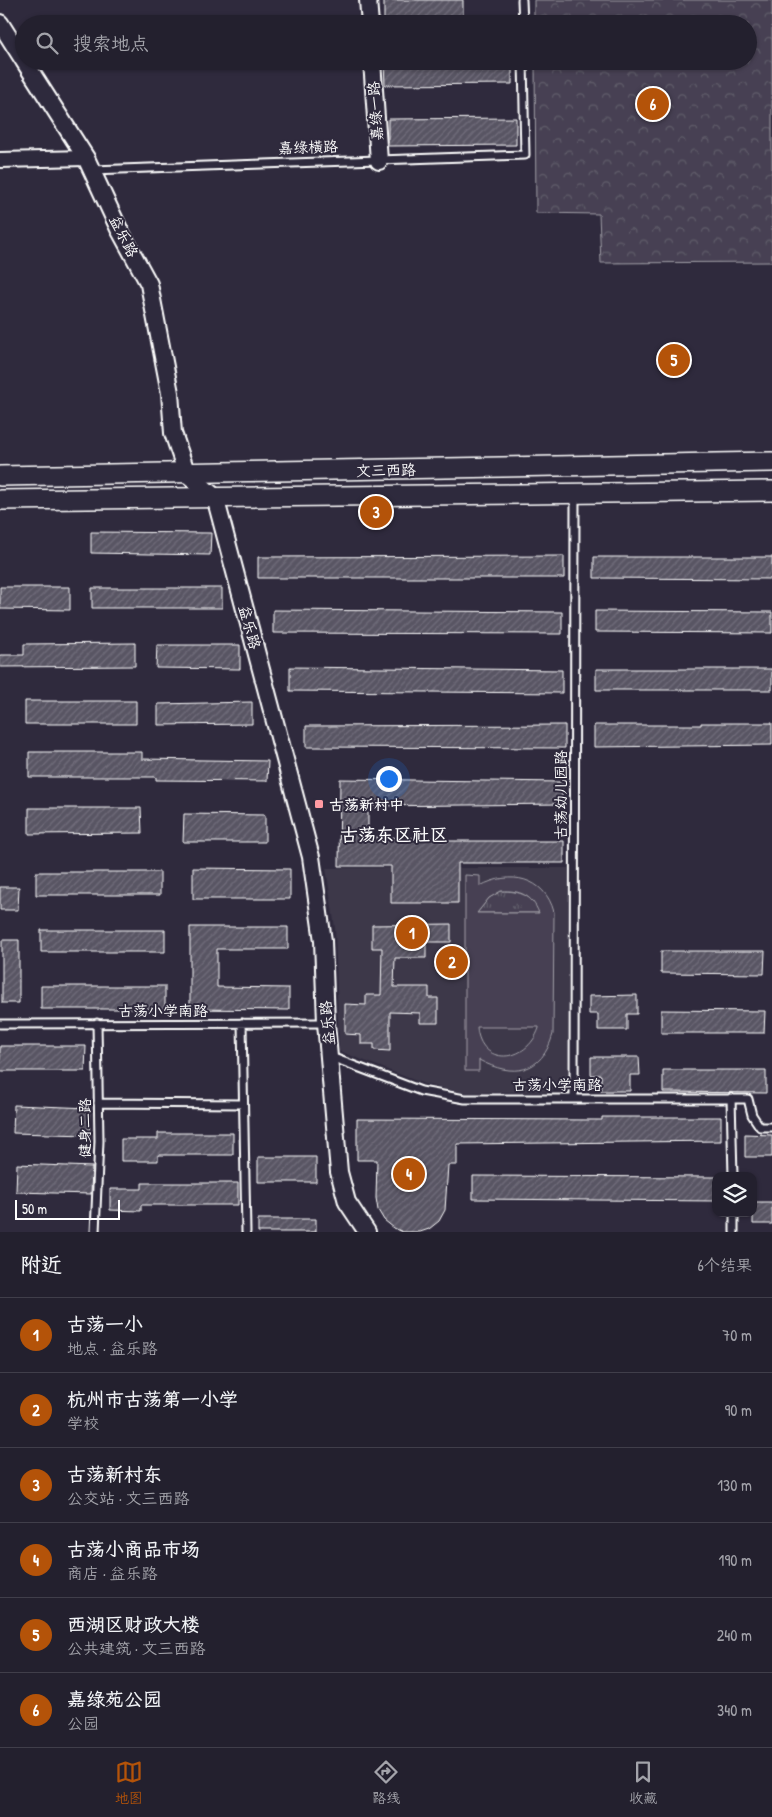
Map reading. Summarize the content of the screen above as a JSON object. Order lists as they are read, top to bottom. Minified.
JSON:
{"streets":{"main road":["文三西路"],"street":["嘉绿一路","嘉绿横路","益乐路"],"lane":["古荡幼儿园路","古荡小学南路","健身二路"]},"crossings":[["嘉绿一路","嘉绿横路"],["嘉绿横路","益乐路"],["益乐路","文三西路"],["益乐路","古荡小学南路"],["文三西路","古荡幼儿园路"],["古荡幼儿园路","古荡小学南路"],["古荡小学南路","健身二路"]],"districts":["古荡东区社区"],"places":{"transit":["古荡新村中"]},"scale_bar":"50 m","page":{"search":"搜索地点","pins":["6","5","3","1","2","4"],"scale":"50 m","heading":["附近","6个结果"],"list":[{"mark":"1","name":"古荡一小","note":"地点 · 益乐路","value":"70 m"},{"mark":"2","name":"杭州市古荡第一小学","note":"学校","value":"90 m"},{"mark":"3","name":"古荡新村东","note":"公交站 · 文三西路","value":"130 m"},{"mark":"4","name":"古荡小商品市场","note":"商店 · 益乐路","value":"190 m"},{"mark":"5","name":"西湖区财政大楼","note":"公共建筑 · 文三西路","value":"240 m"},{"mark":"6","name":"嘉绿苑公园","note":"公园","value":"340 m"}],"nav":["地图","路线","收藏"]}}
